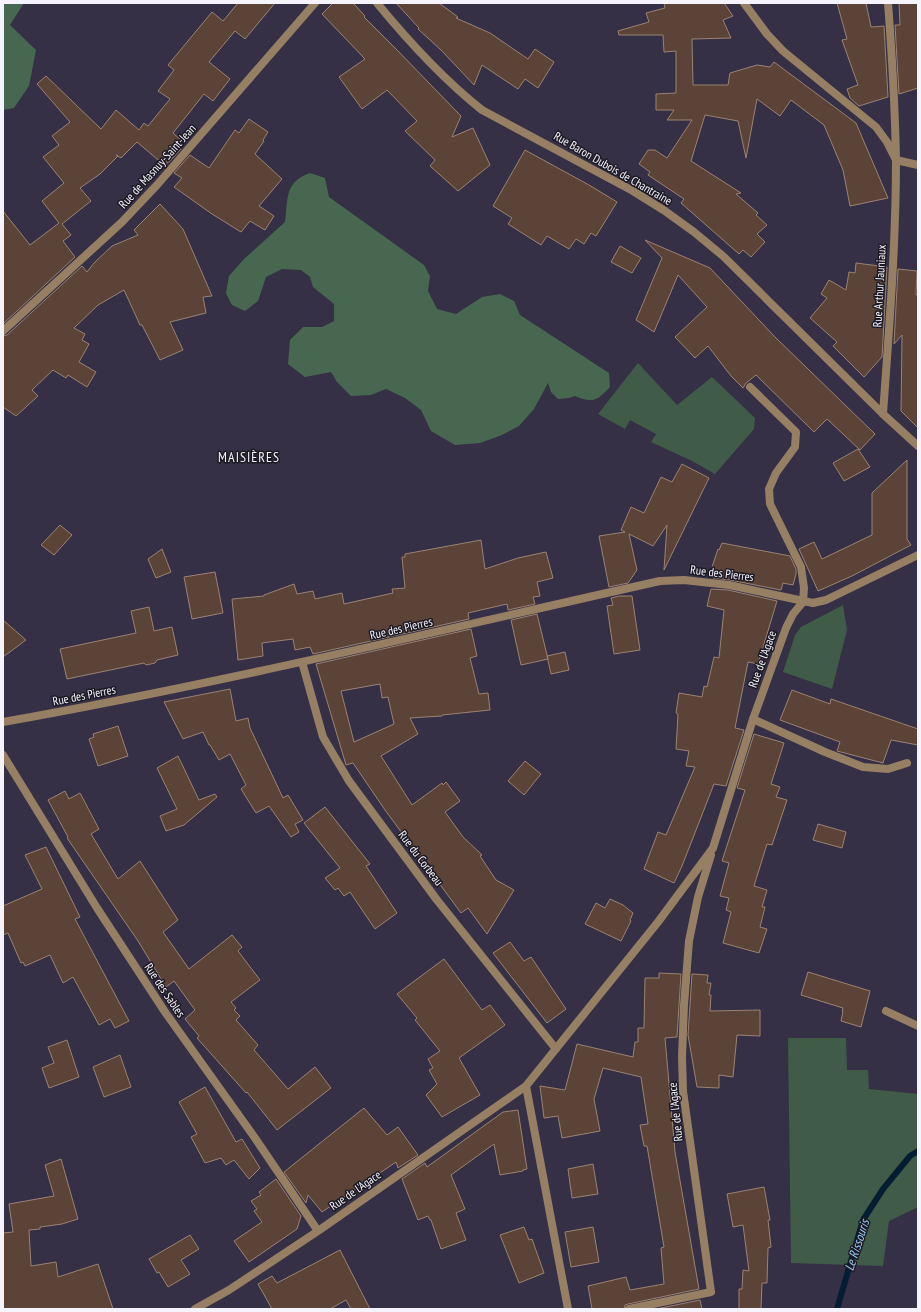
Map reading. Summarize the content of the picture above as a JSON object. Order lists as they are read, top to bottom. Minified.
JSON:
{"streets":{"street":["Rue de Masnuy-Saint-Jean","Rue Baron Dubois de Chantraine","Rue Arthur Jauniaux","Rue des Pierres","Rue de l'Agace","Rue du Corbeau","Rue des Sables"]},"crossings":[["Rue Baron Dubois de Chantraine","Rue Arthur Jauniaux"],["Rue des Pierres","Rue de l'Agace"],["Rue des Pierres","Rue du Corbeau"],["Rue de l'Agace","Rue du Corbeau"],["Rue de l'Agace","Rue des Sables"]],"districts":["MAISIÈRES"],"water":["Le Rissouris"]}
